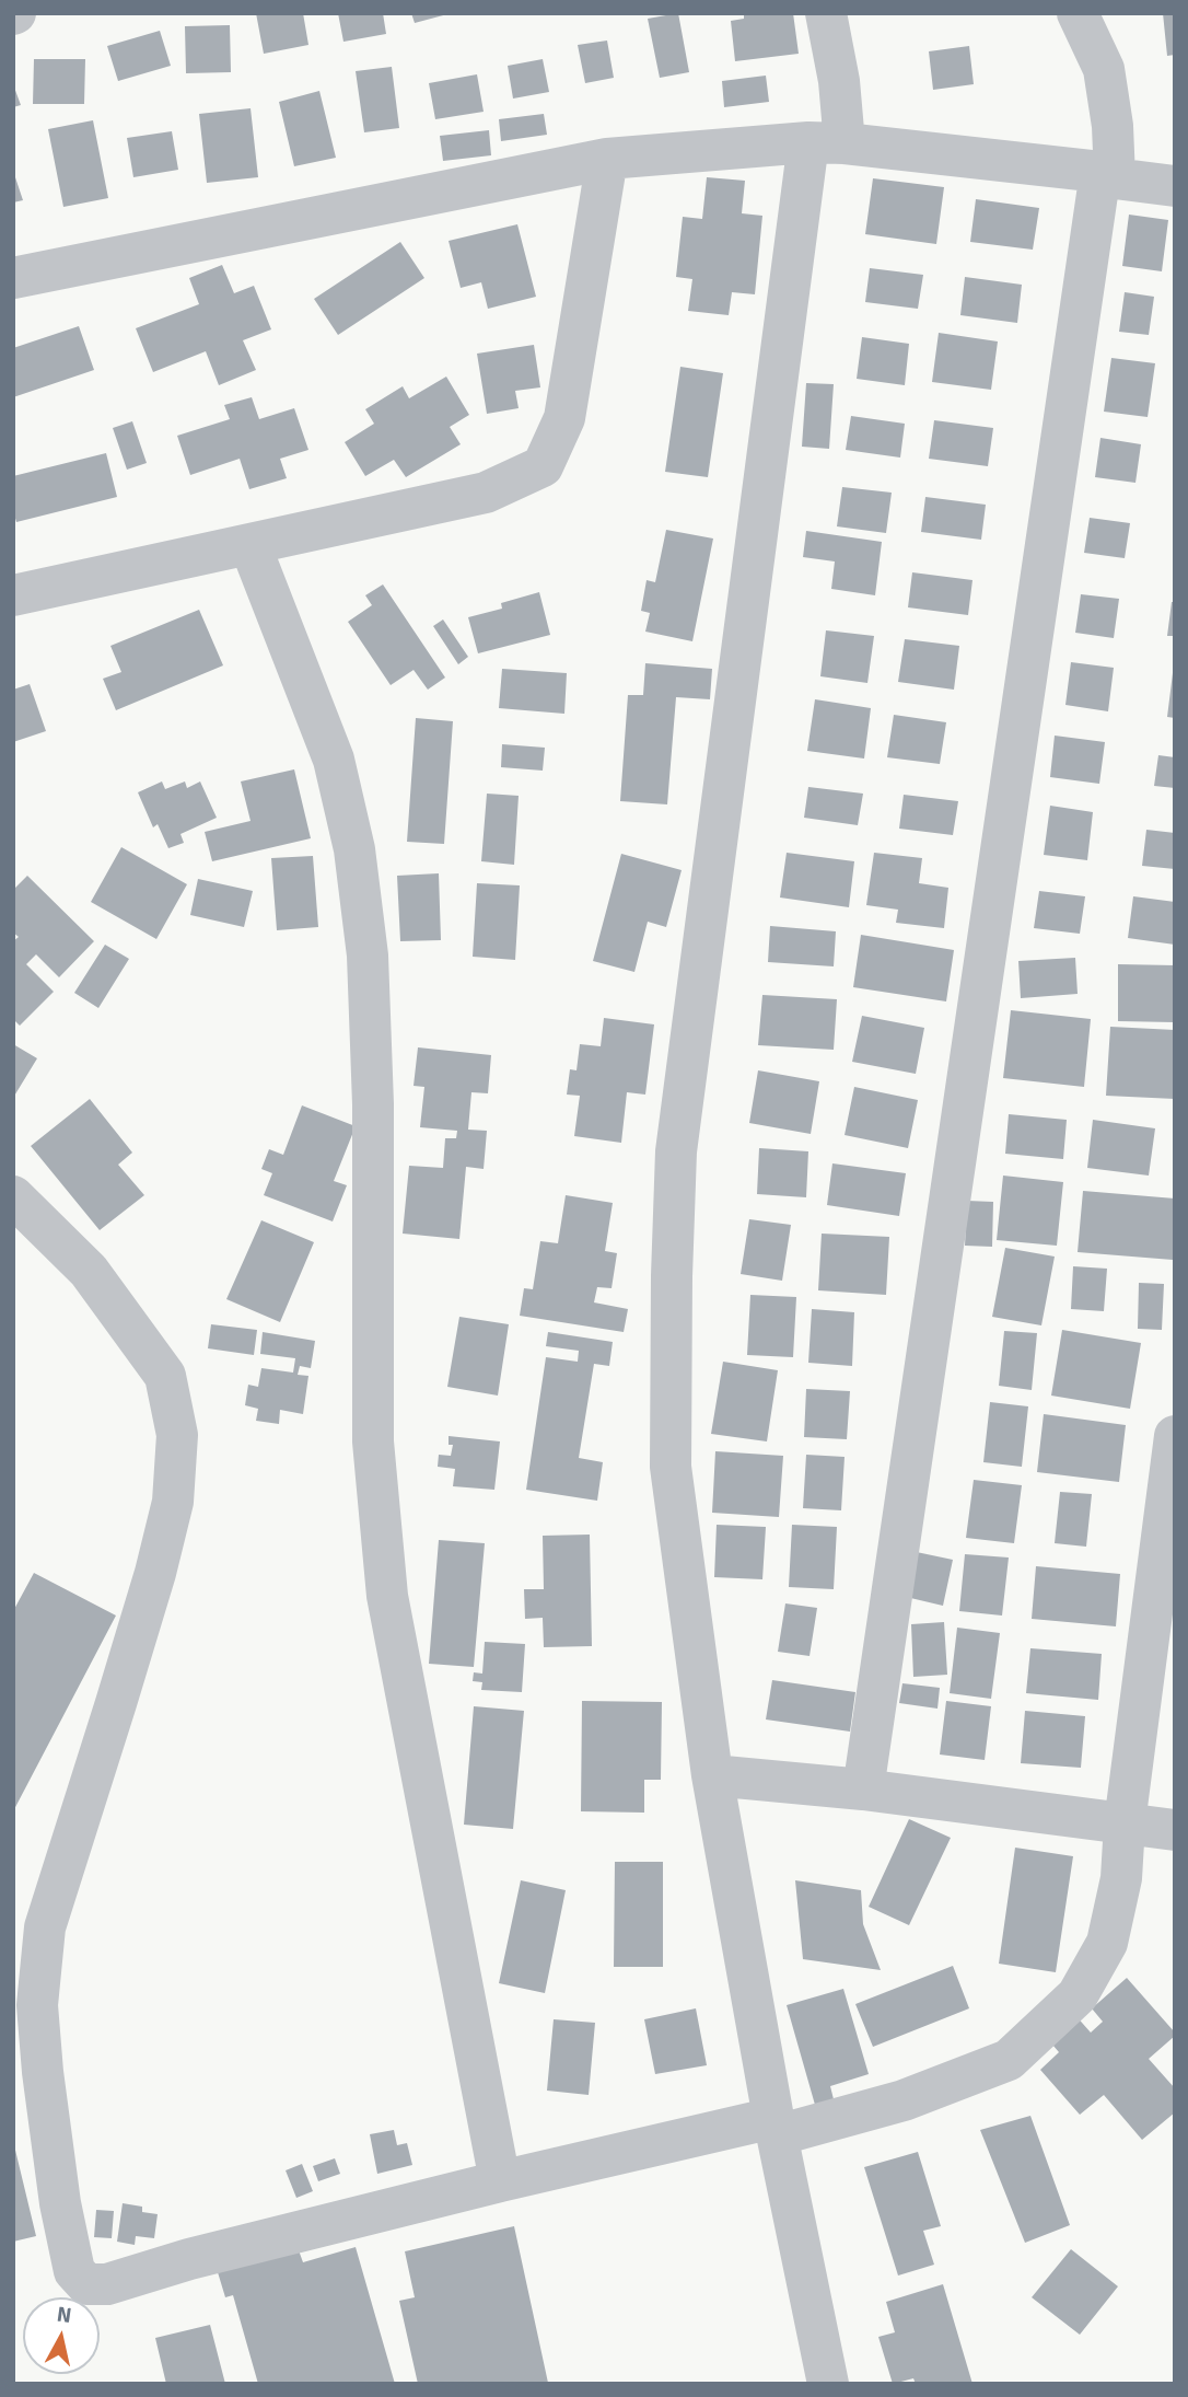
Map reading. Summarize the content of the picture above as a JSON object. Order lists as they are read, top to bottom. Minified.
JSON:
{"north":"top"}
